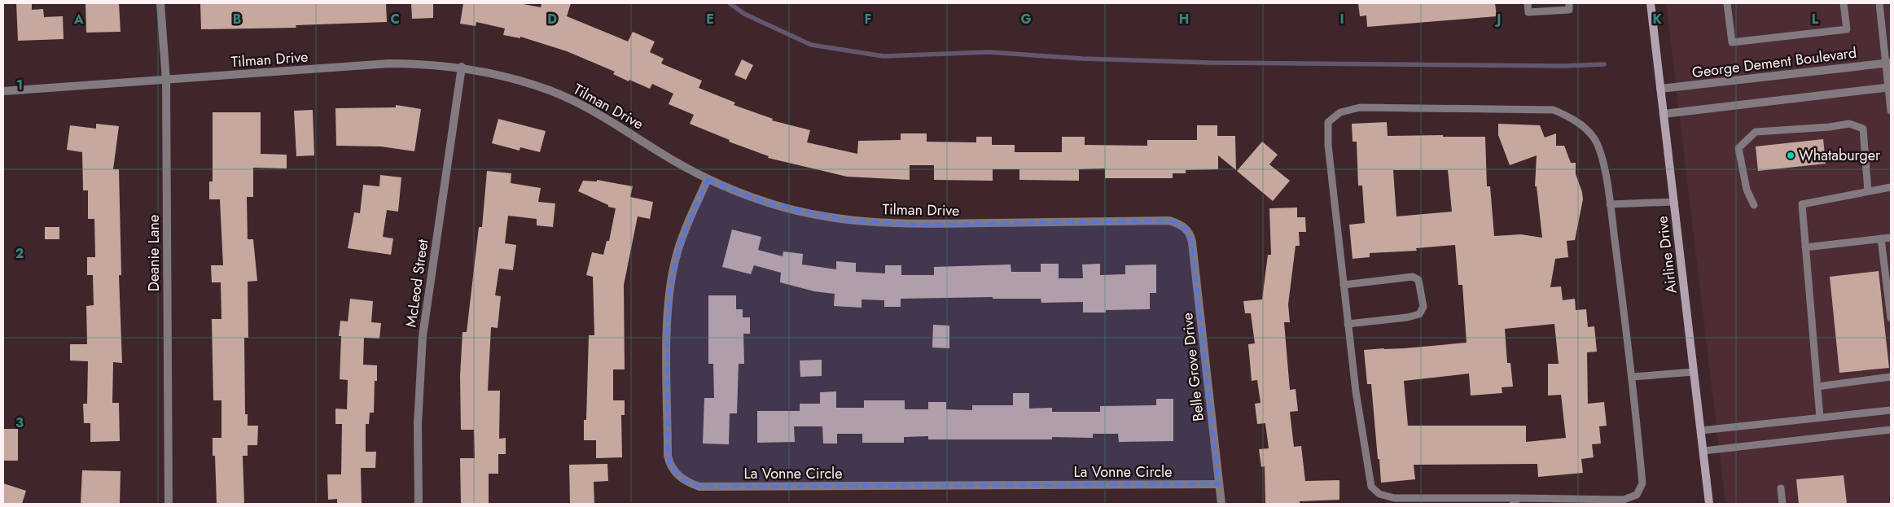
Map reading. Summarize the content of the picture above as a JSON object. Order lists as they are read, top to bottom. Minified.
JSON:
{"streets":{"main road":["Airline Drive"],"street":["Tilman Drive","George Dement Boulevard","Deanie Lane","McLeod Street","Belle Grove Drive","La Vonne Circle"]},"crossings":[["Tilman Drive","Deanie Lane"],["Tilman Drive","McLeod Street"],["Tilman Drive","Belle Grove Drive"],["Tilman Drive","La Vonne Circle"],["George Dement Boulevard","Airline Drive"],["Belle Grove Drive","La Vonne Circle"]],"places":["Whataburger"],"grid":{"columns":["A","B","C","D","E","F","G","H","I","J","K","L"],"rows":["1","2","3"]}}
